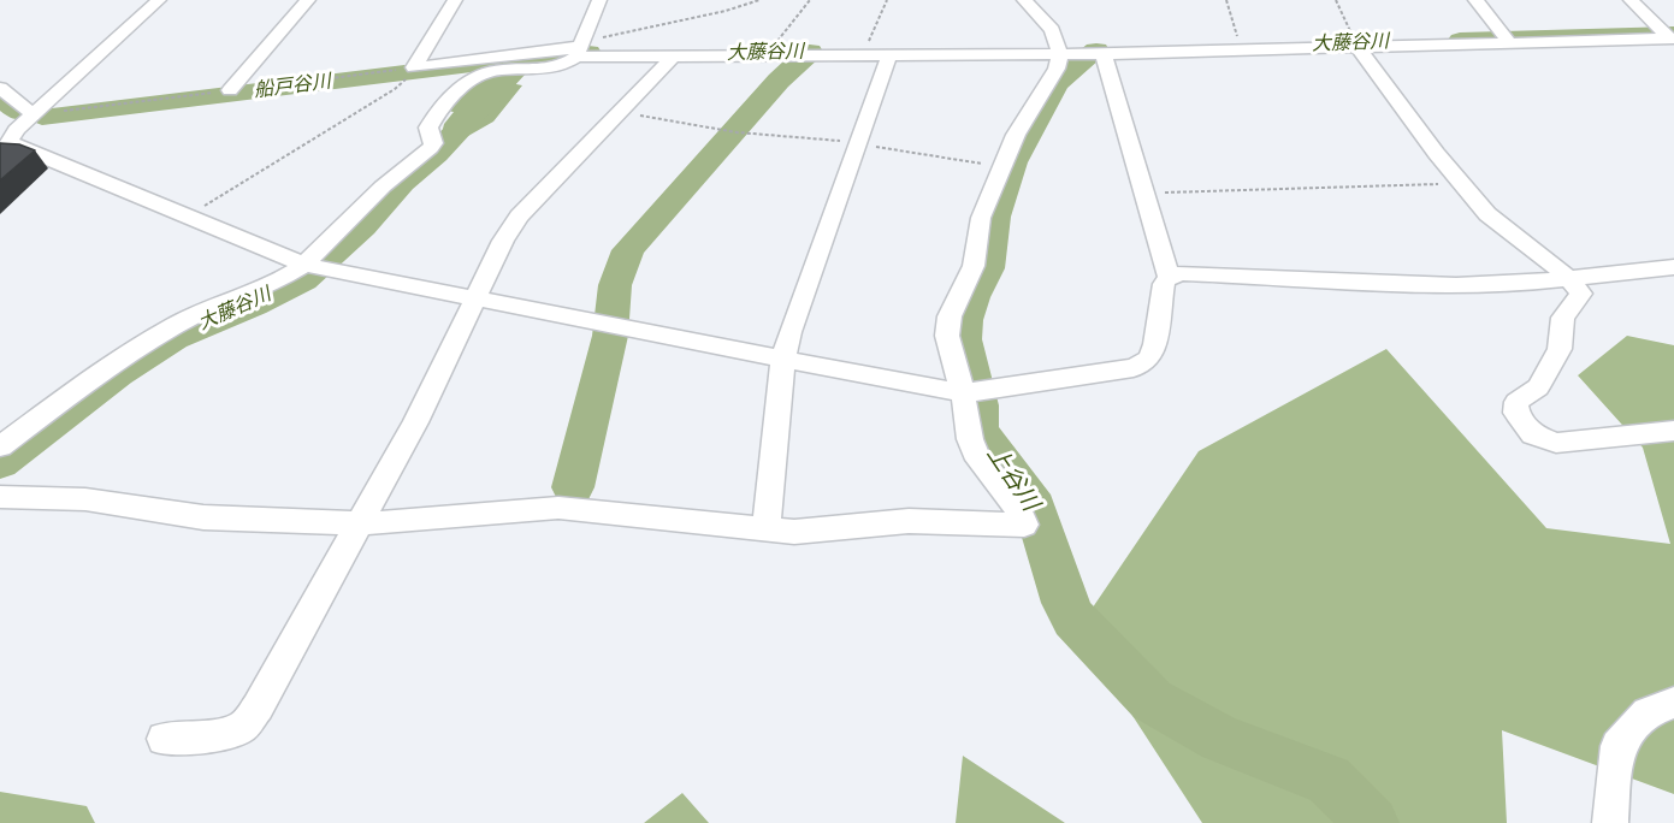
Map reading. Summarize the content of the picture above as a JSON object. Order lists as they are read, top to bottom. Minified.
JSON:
{"water":["大藤谷川","船戸谷川","上谷川"]}
